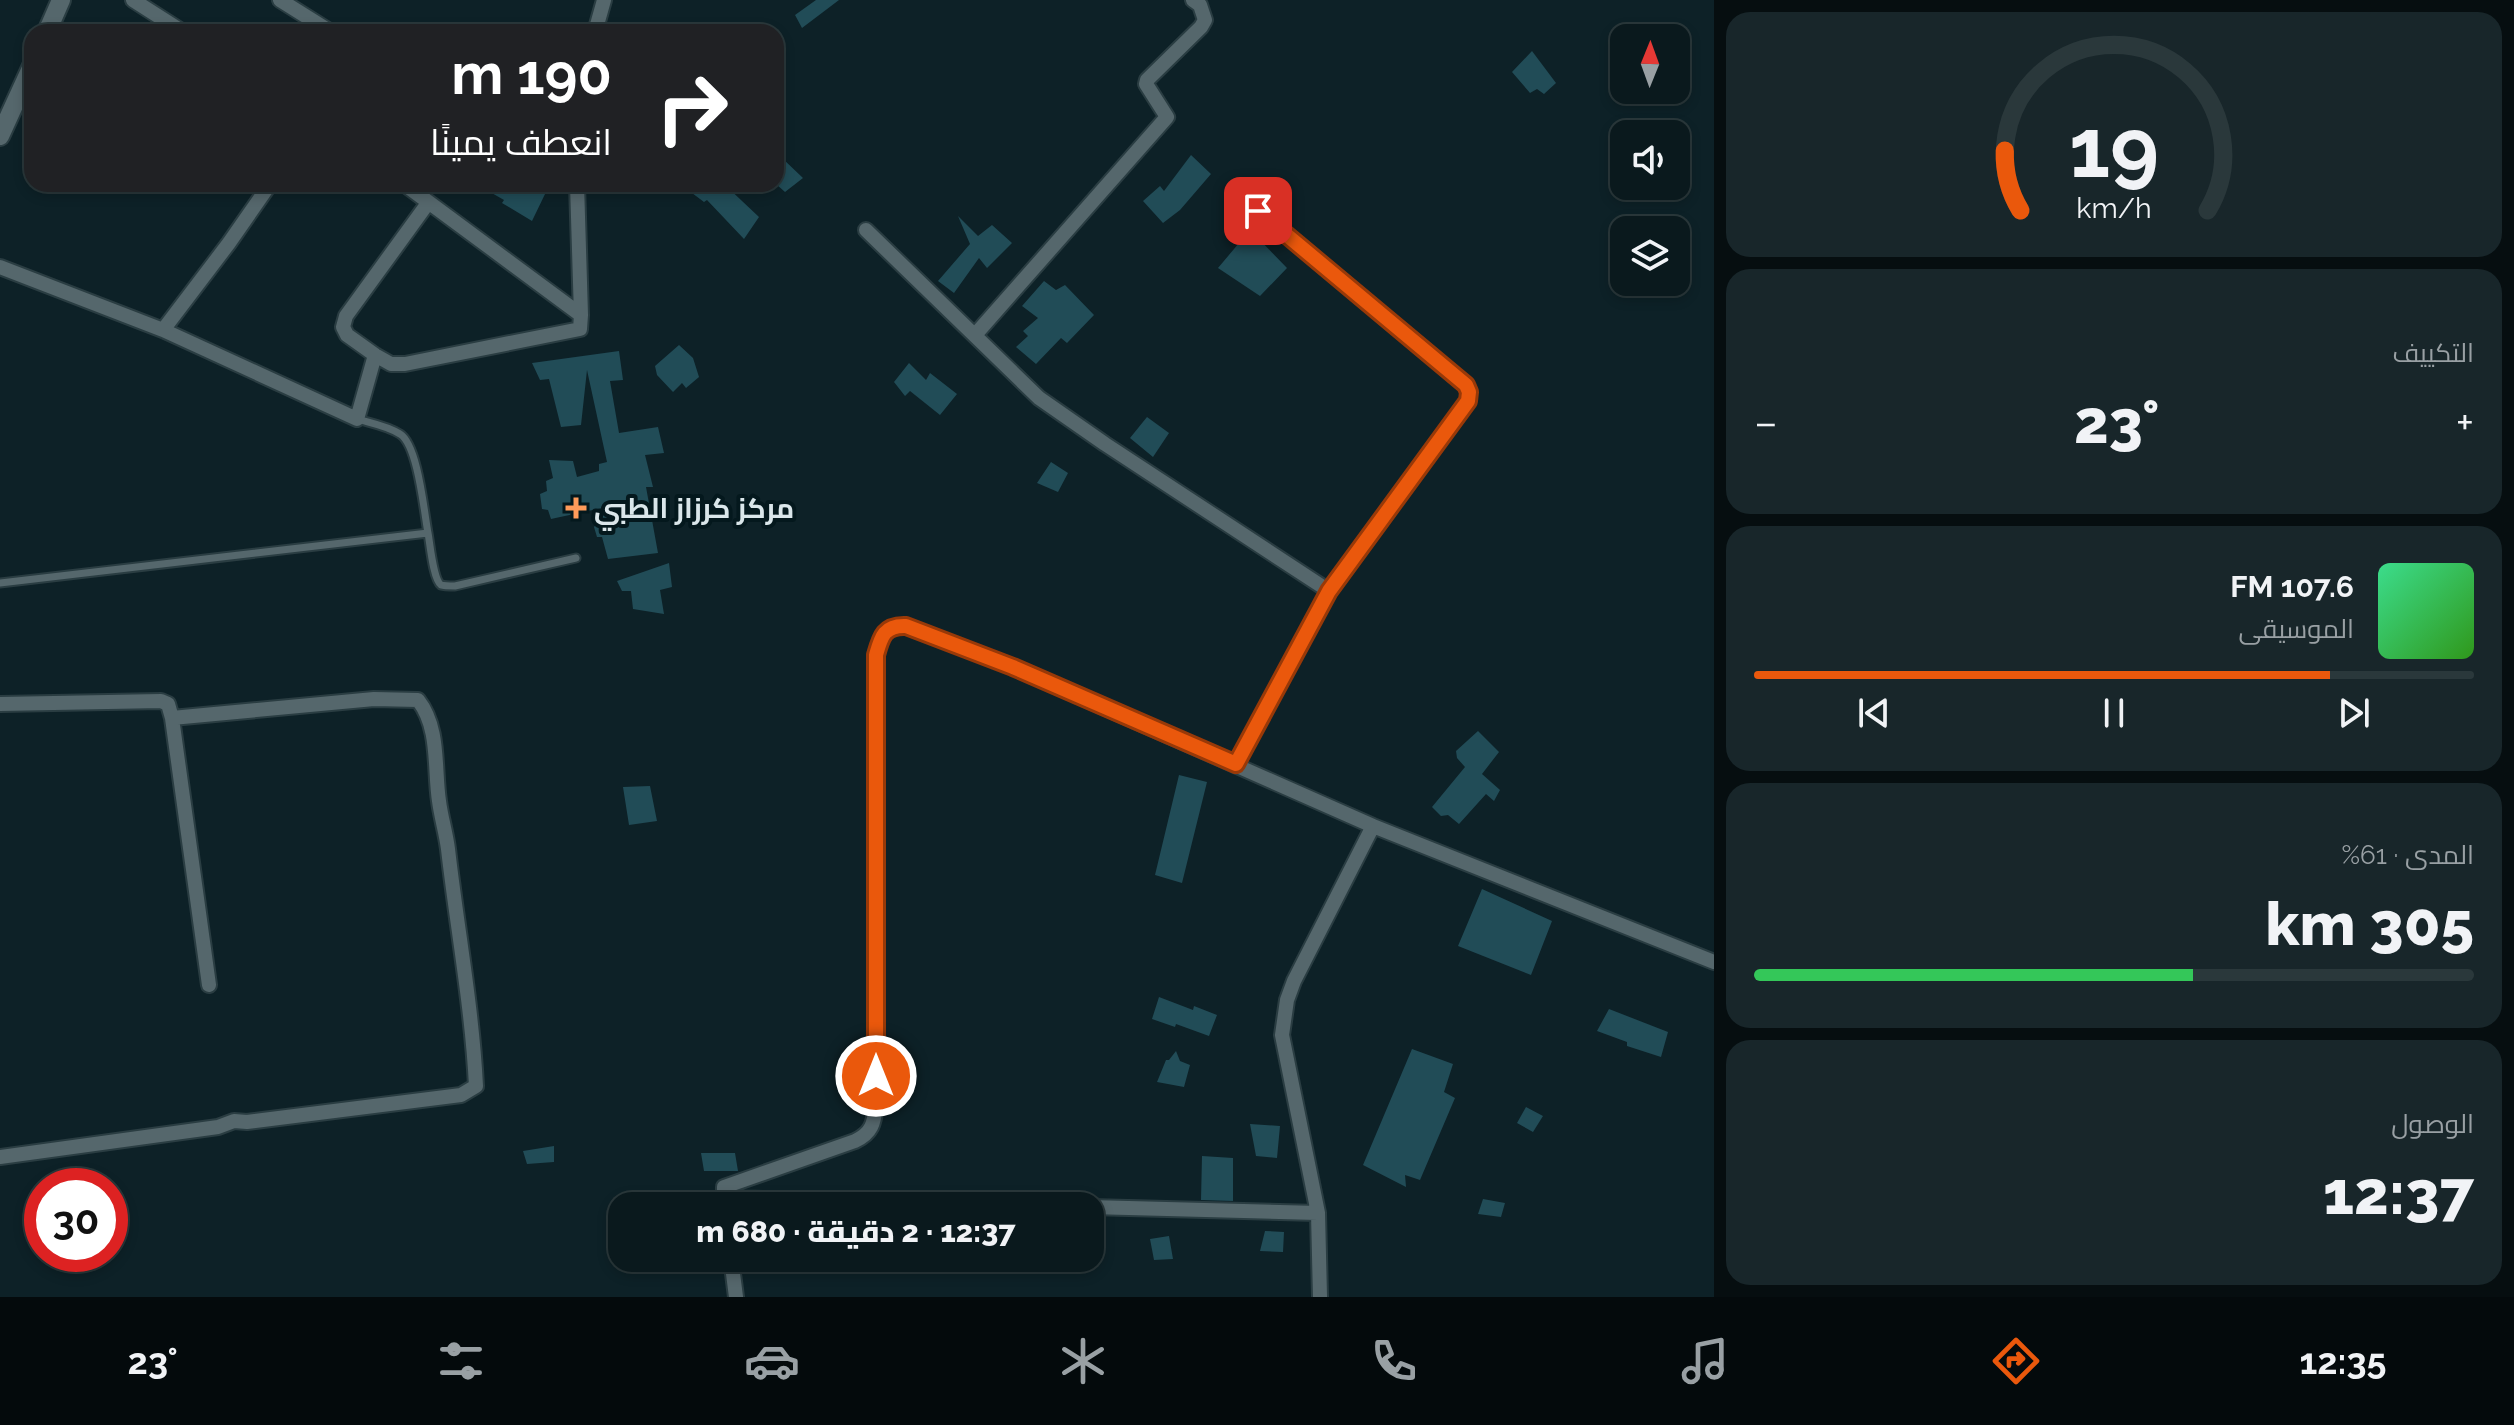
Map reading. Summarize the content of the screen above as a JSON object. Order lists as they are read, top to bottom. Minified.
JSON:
{"places":{"health":["مركز كرزاز الطبي"]},"north":"top","page":{"turn":["190 m","انعطف يمينًا"],"tile":["التكييف",["المدى · 61%","305 km"],["الوصول","12:37"]],"heat":["−","23°","+"],"song":["107.6 FM","الموسيقى"],"limit":"30","trip":"12:37 · 2 دقيقة · 680 m","tabs":["12:35","23°"],"gauge":["19","km/h"]}}
